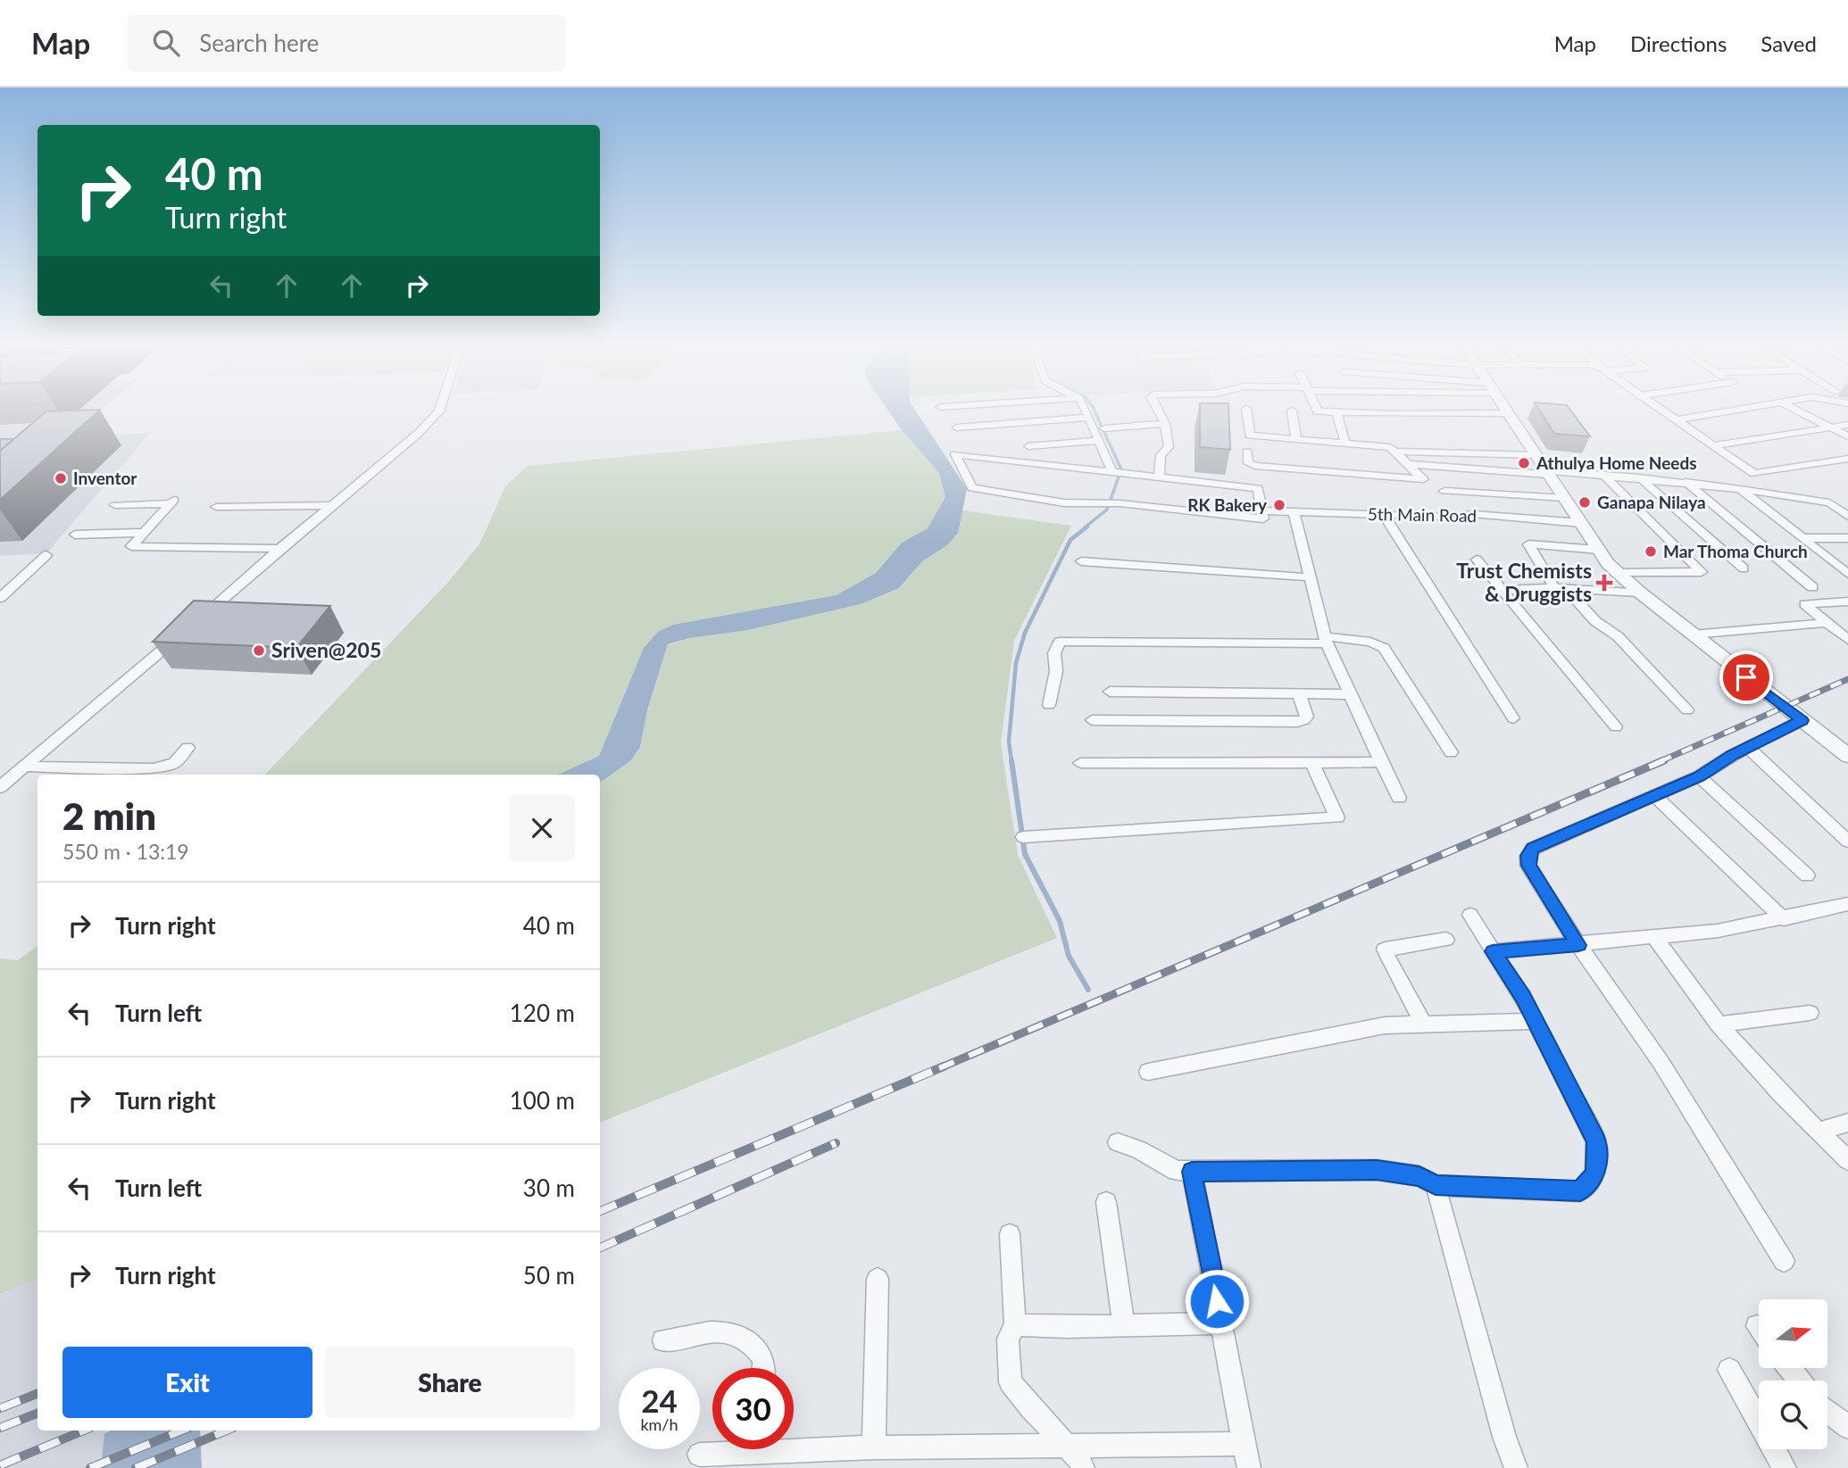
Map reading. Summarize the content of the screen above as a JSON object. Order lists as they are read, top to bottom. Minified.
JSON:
{"streets":{"street":["5th Main Road"]},"places":{"other":["Athulya Home Needs","Inventor","Ganapa Nilaya","RK Bakery","Mar Thoma Church","Sriven@205"],"health":["Trust Chemists & Druggists"]},"north":"right","page":{"header":"Map","search":"Search here","nav":["Map","Directions","Saved"],"turn":["40 m","Turn right"],"heading":["2 min","550 m · 13:19"],"list":[{"name":"Turn right","value":"40 m"},{"name":"Turn left","value":"120 m"},{"name":"Turn right","value":"100 m"},{"name":"Turn left","value":"30 m"},{"name":"Turn right","value":"50 m"}],"buttons":["Exit","Share"],"speed":"24 km/h","limit":"30"}}
